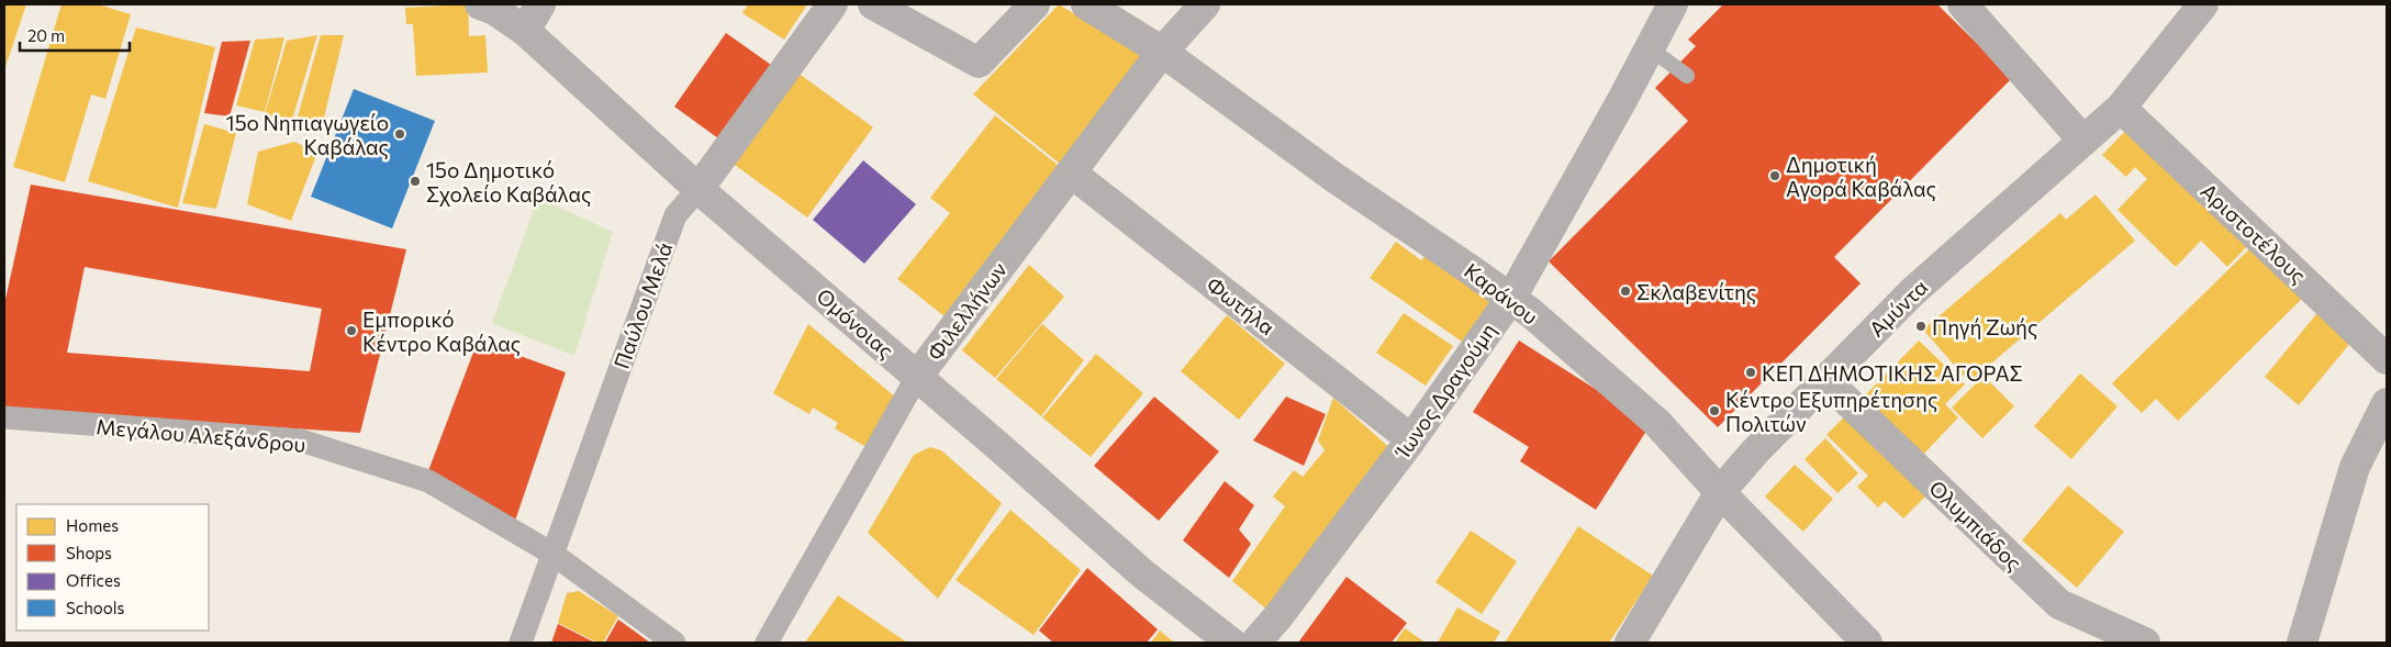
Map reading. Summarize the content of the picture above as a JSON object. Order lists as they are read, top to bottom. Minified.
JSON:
{"streets":{"street":["Αριστοτέλους","Καράνου","Παύλου Μελά","Φωτήλα","Αμύντα","Φιλελλήνων","Ομόνοιας","Ίωνος Δραγούμη","Μεγάλου Αλεξάνδρου","Ολυμπιάδος"]},"crossings":[["Αριστοτέλους","Αμύντα"],["Καράνου","Αμύντα"],["Καράνου","Φιλελλήνων"],["Καράνου","Ίωνος Δραγούμη"],["Παύλου Μελά","Ομόνοιας"],["Παύλου Μελά","Μεγάλου Αλεξάνδρου"],["Φωτήλα","Φιλελλήνων"],["Φωτήλα","Ίωνος Δραγούμη"],["Αμύντα","Ολυμπιάδος"],["Φιλελλήνων","Ομόνοιας"]],"places":["15ο Νηπιαγωγείο Καβάλας","Δημοτική Αγορά Καβάλας","15ο Δημοτικό Σχολείο Καβάλας","Σκλαβενίτης","Πηγή Ζωής","Εμπορικό Κέντρο Καβάλας","ΚΕΠ ΔΗΜΟΤΙΚΗΣ ΑΓΟΡΑΣ","Κέντρο Εξυπηρέτησης Πολιτών"],"legend":["Homes","Shops","Offices","Schools"],"scale_bar":"20 m"}
